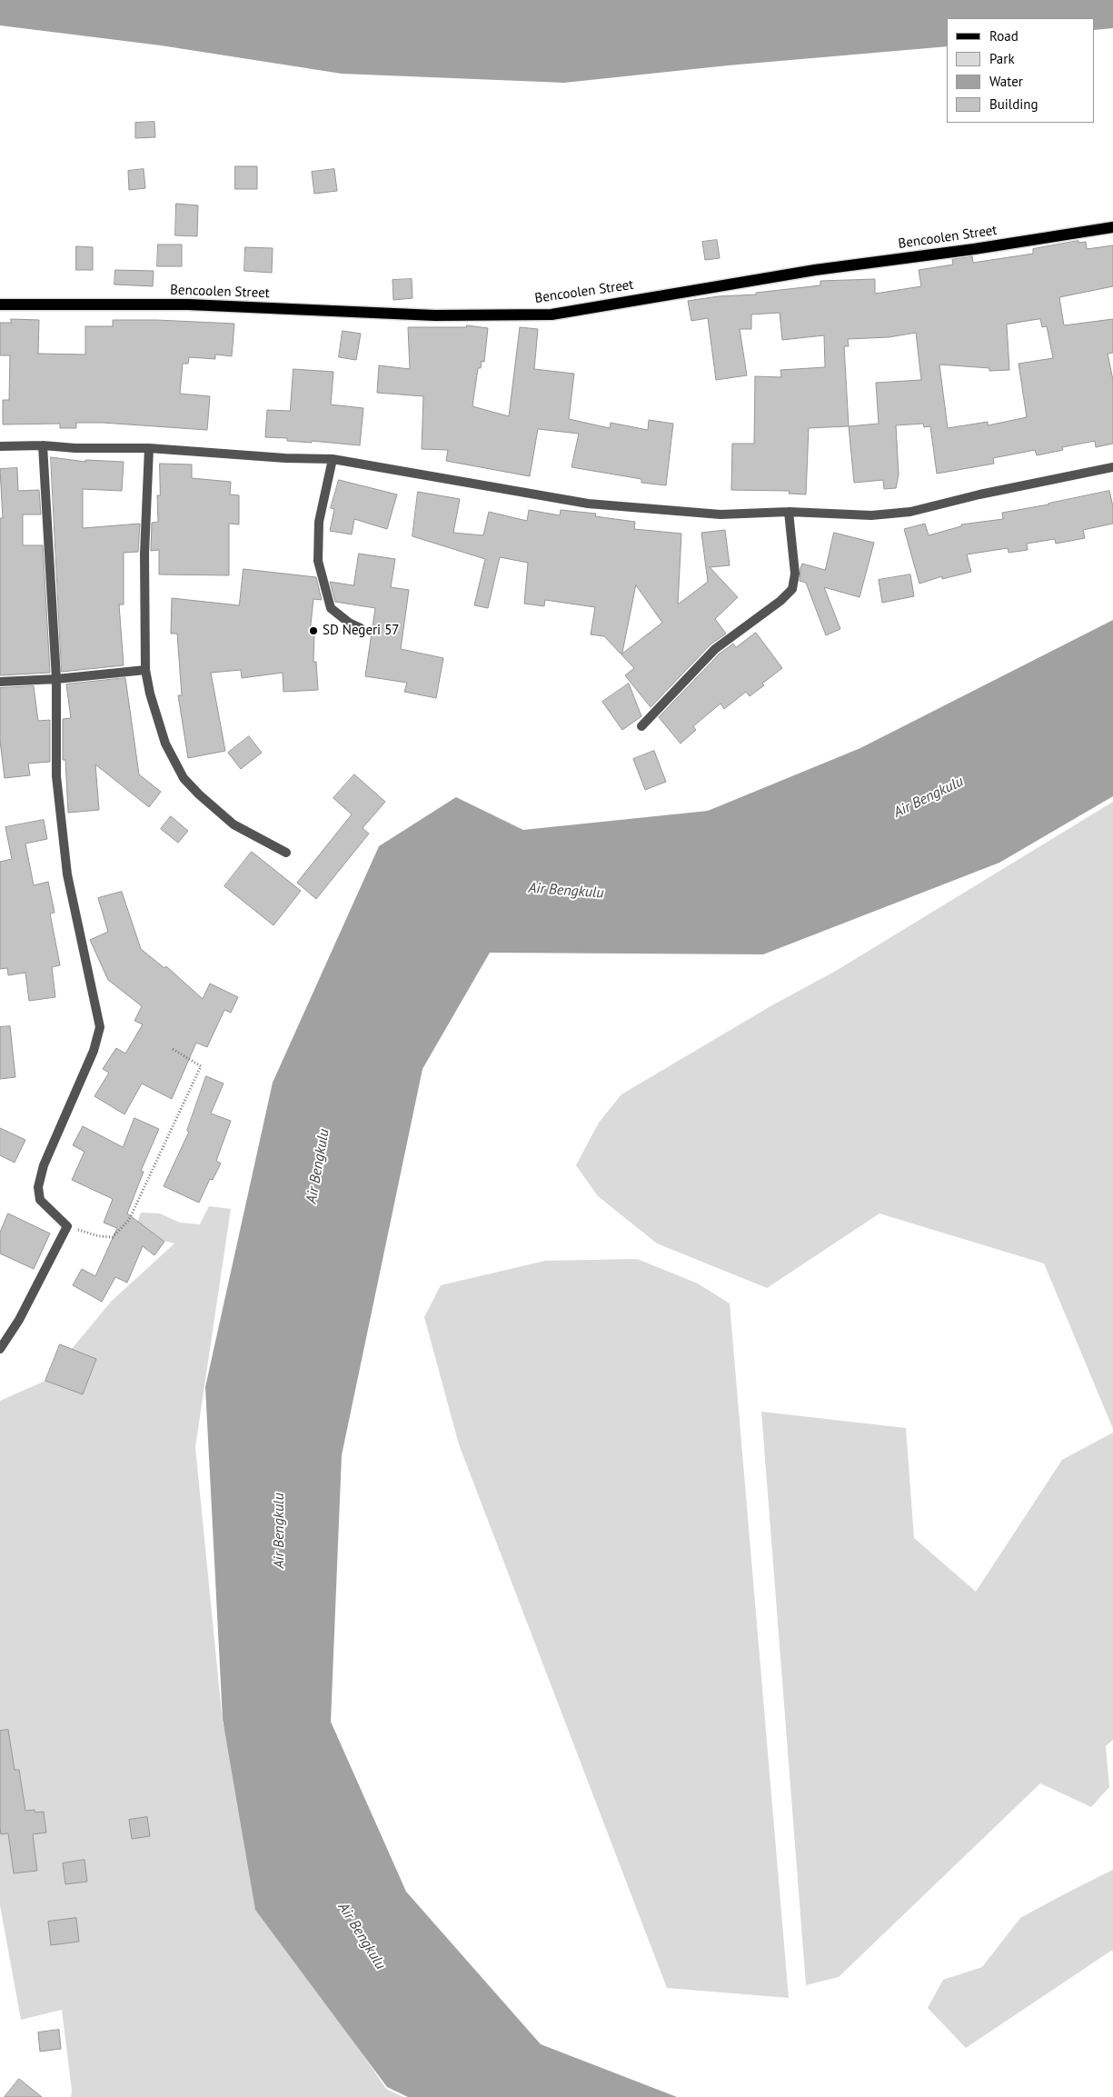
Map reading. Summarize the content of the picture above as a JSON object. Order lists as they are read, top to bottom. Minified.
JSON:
{"streets":{"main road":["Bencoolen Street"]},"water":["Air Bengkulu"],"places":["SD Negeri 57"],"legend":["Road","Park","Water","Building"]}
